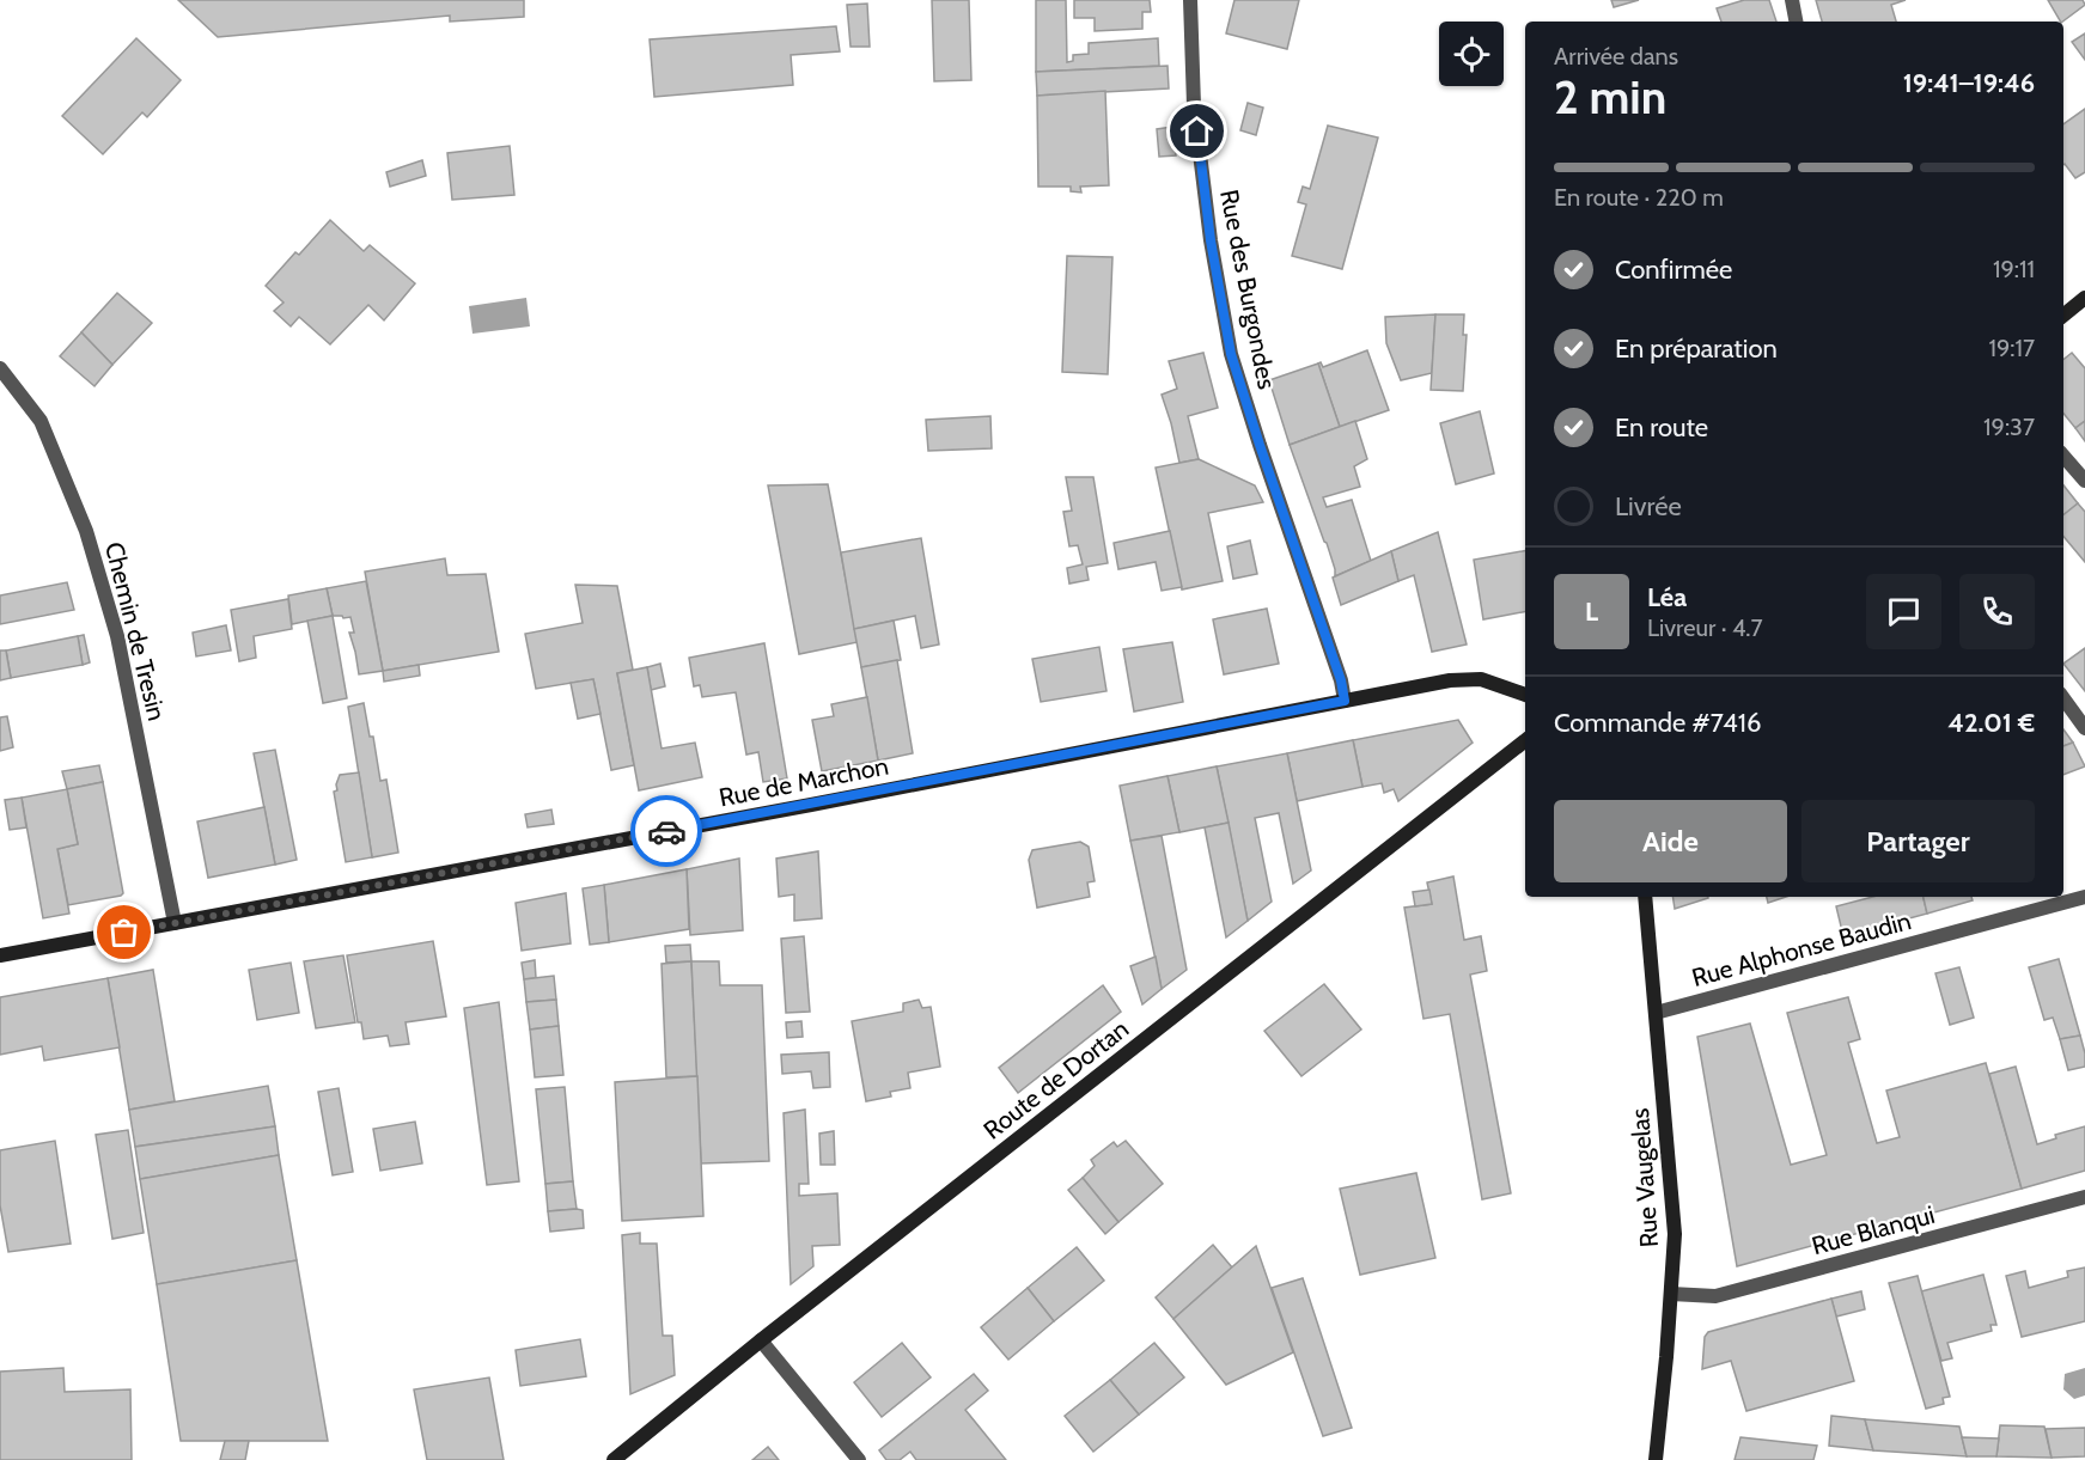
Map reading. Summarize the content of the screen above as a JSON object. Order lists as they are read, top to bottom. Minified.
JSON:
{"streets":{"main road":["Rue de Marchon","Route de Dortan","Rue Vaugelas"],"street":["Rue des Burgondes","Chemin de Tresin","Rue Alphonse Baudin","Rue Blanqui"]},"crossings":[["Rue des Burgondes","Rue de Marchon"],["Chemin de Tresin","Rue de Marchon"],["Rue Alphonse Baudin","Rue Vaugelas"],["Rue Vaugelas","Rue Blanqui"]],"page":{"heading":["2 min","Arrivée dans","19:41–19:46"],"panel":["Léa","Livreur · 4.7","Commande #7416","42.01 €"],"bar":"En route · 220 m","list":[["Confirmée","19:11"],["En préparation","19:17"],["En route","19:37"],"Livrée"],"round":"L","buttons":["Aide","Partager"]}}
